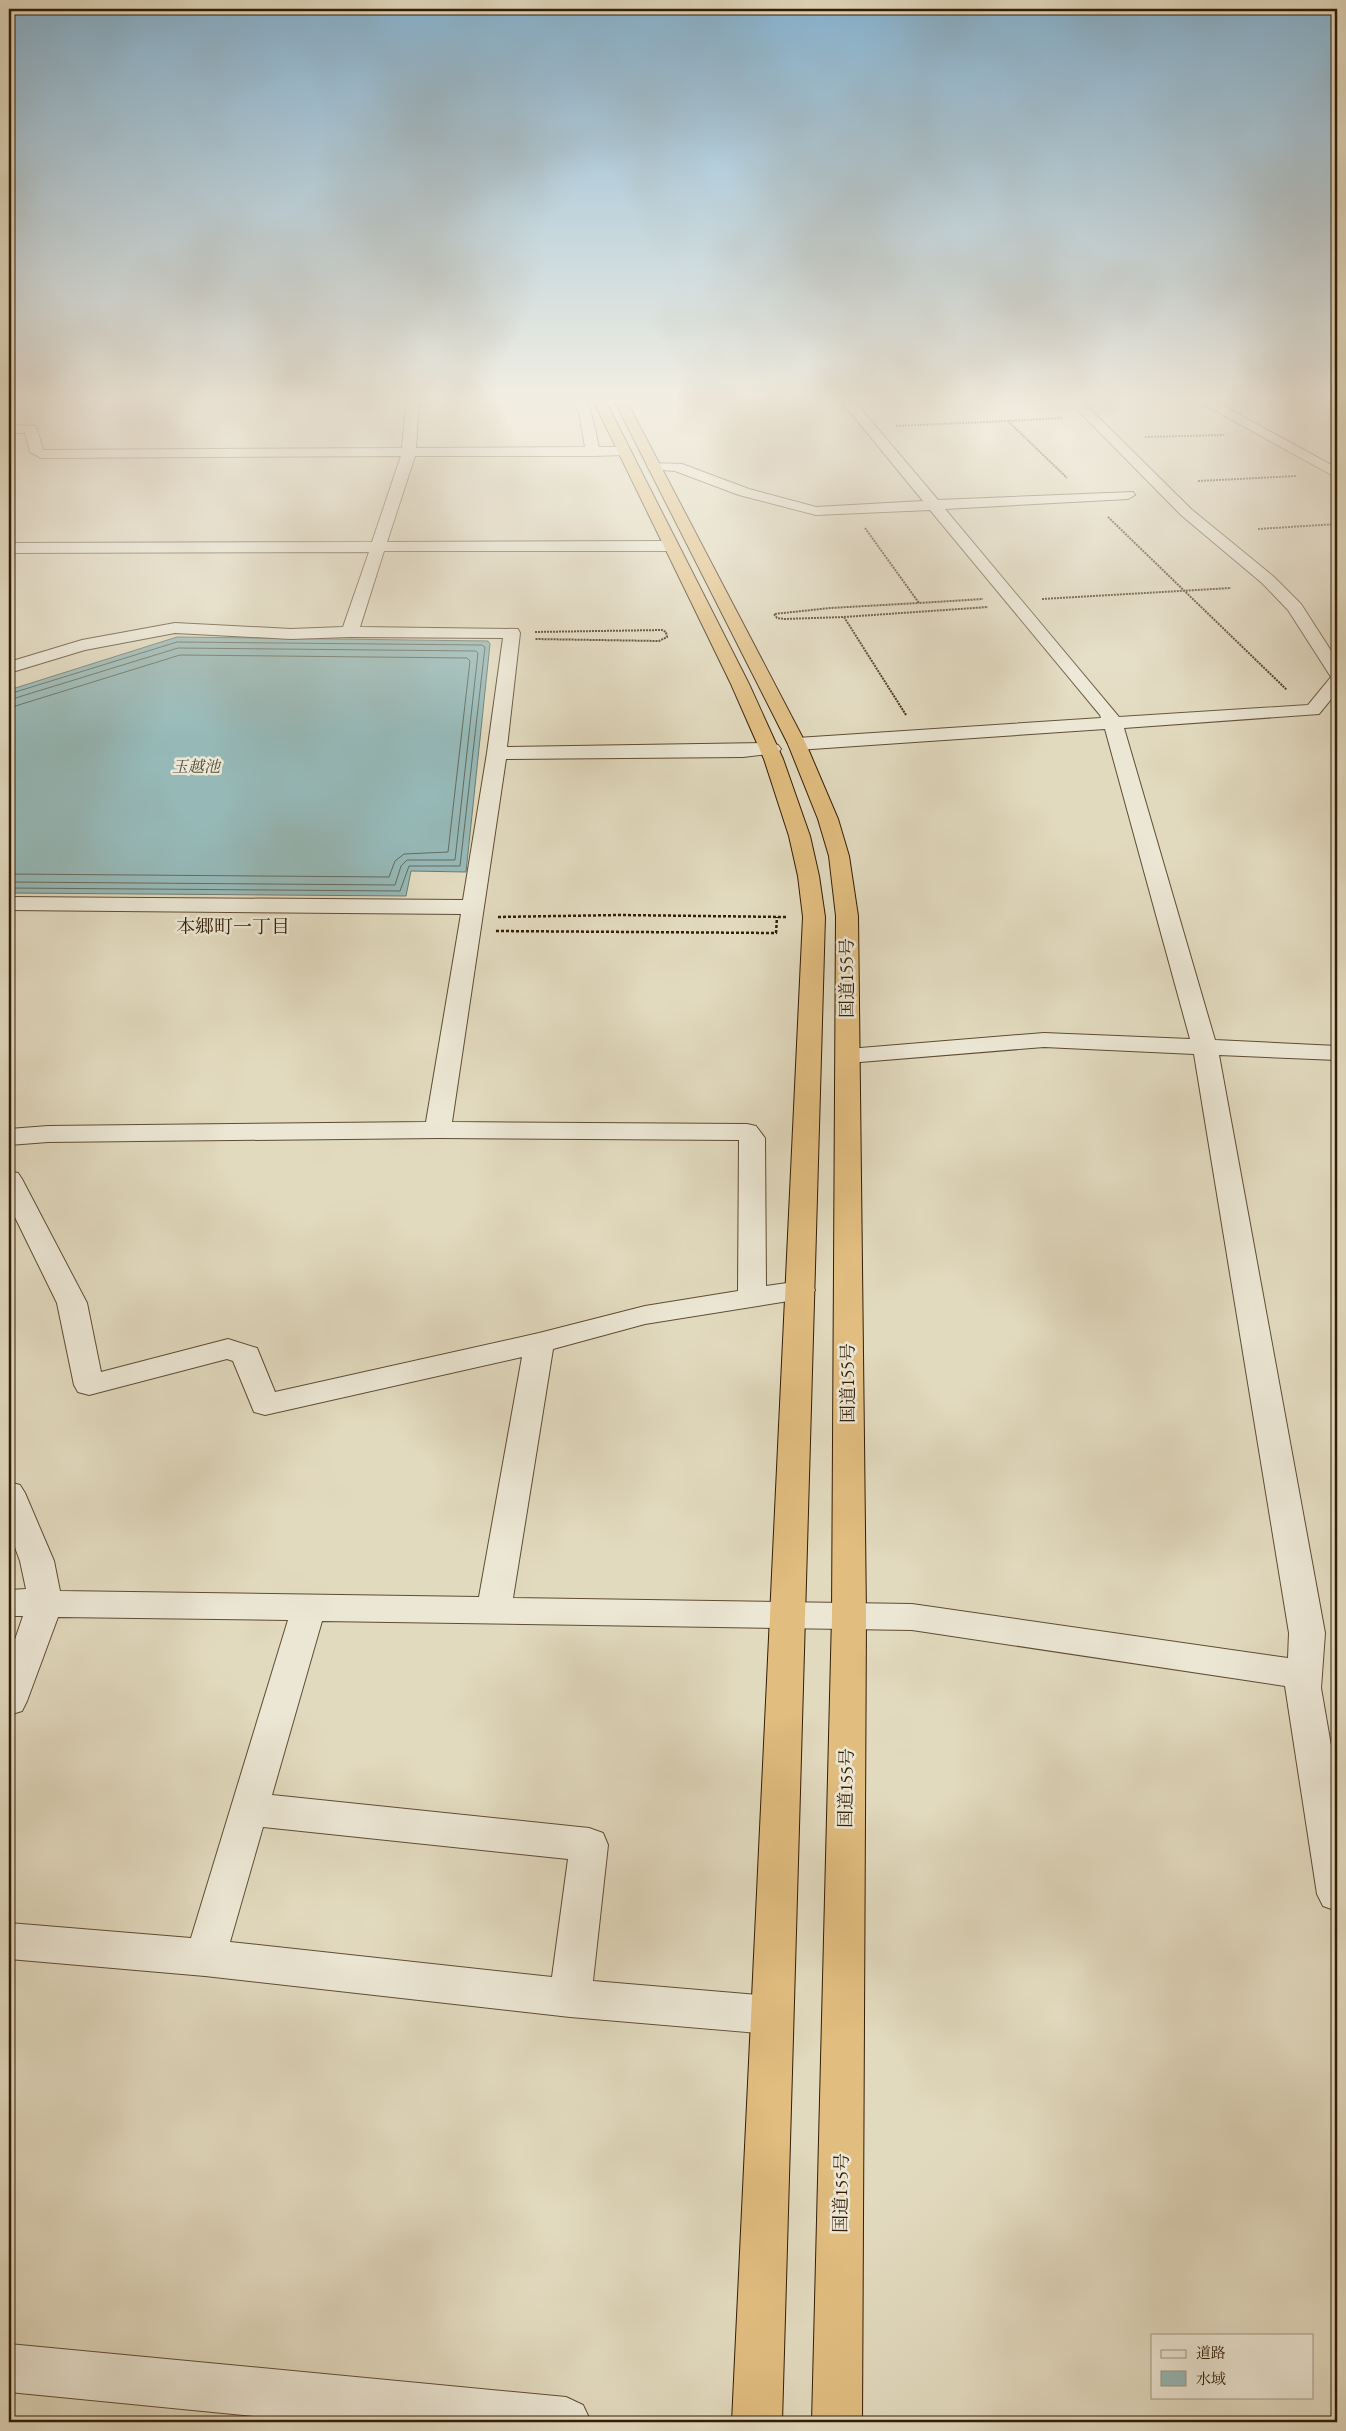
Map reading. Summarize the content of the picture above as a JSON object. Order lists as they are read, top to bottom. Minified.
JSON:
{"streets":{"highway":["国道155号"]},"districts":["本郷町一丁目"],"water":["玉越池"],"legend":["道路","水域"]}
